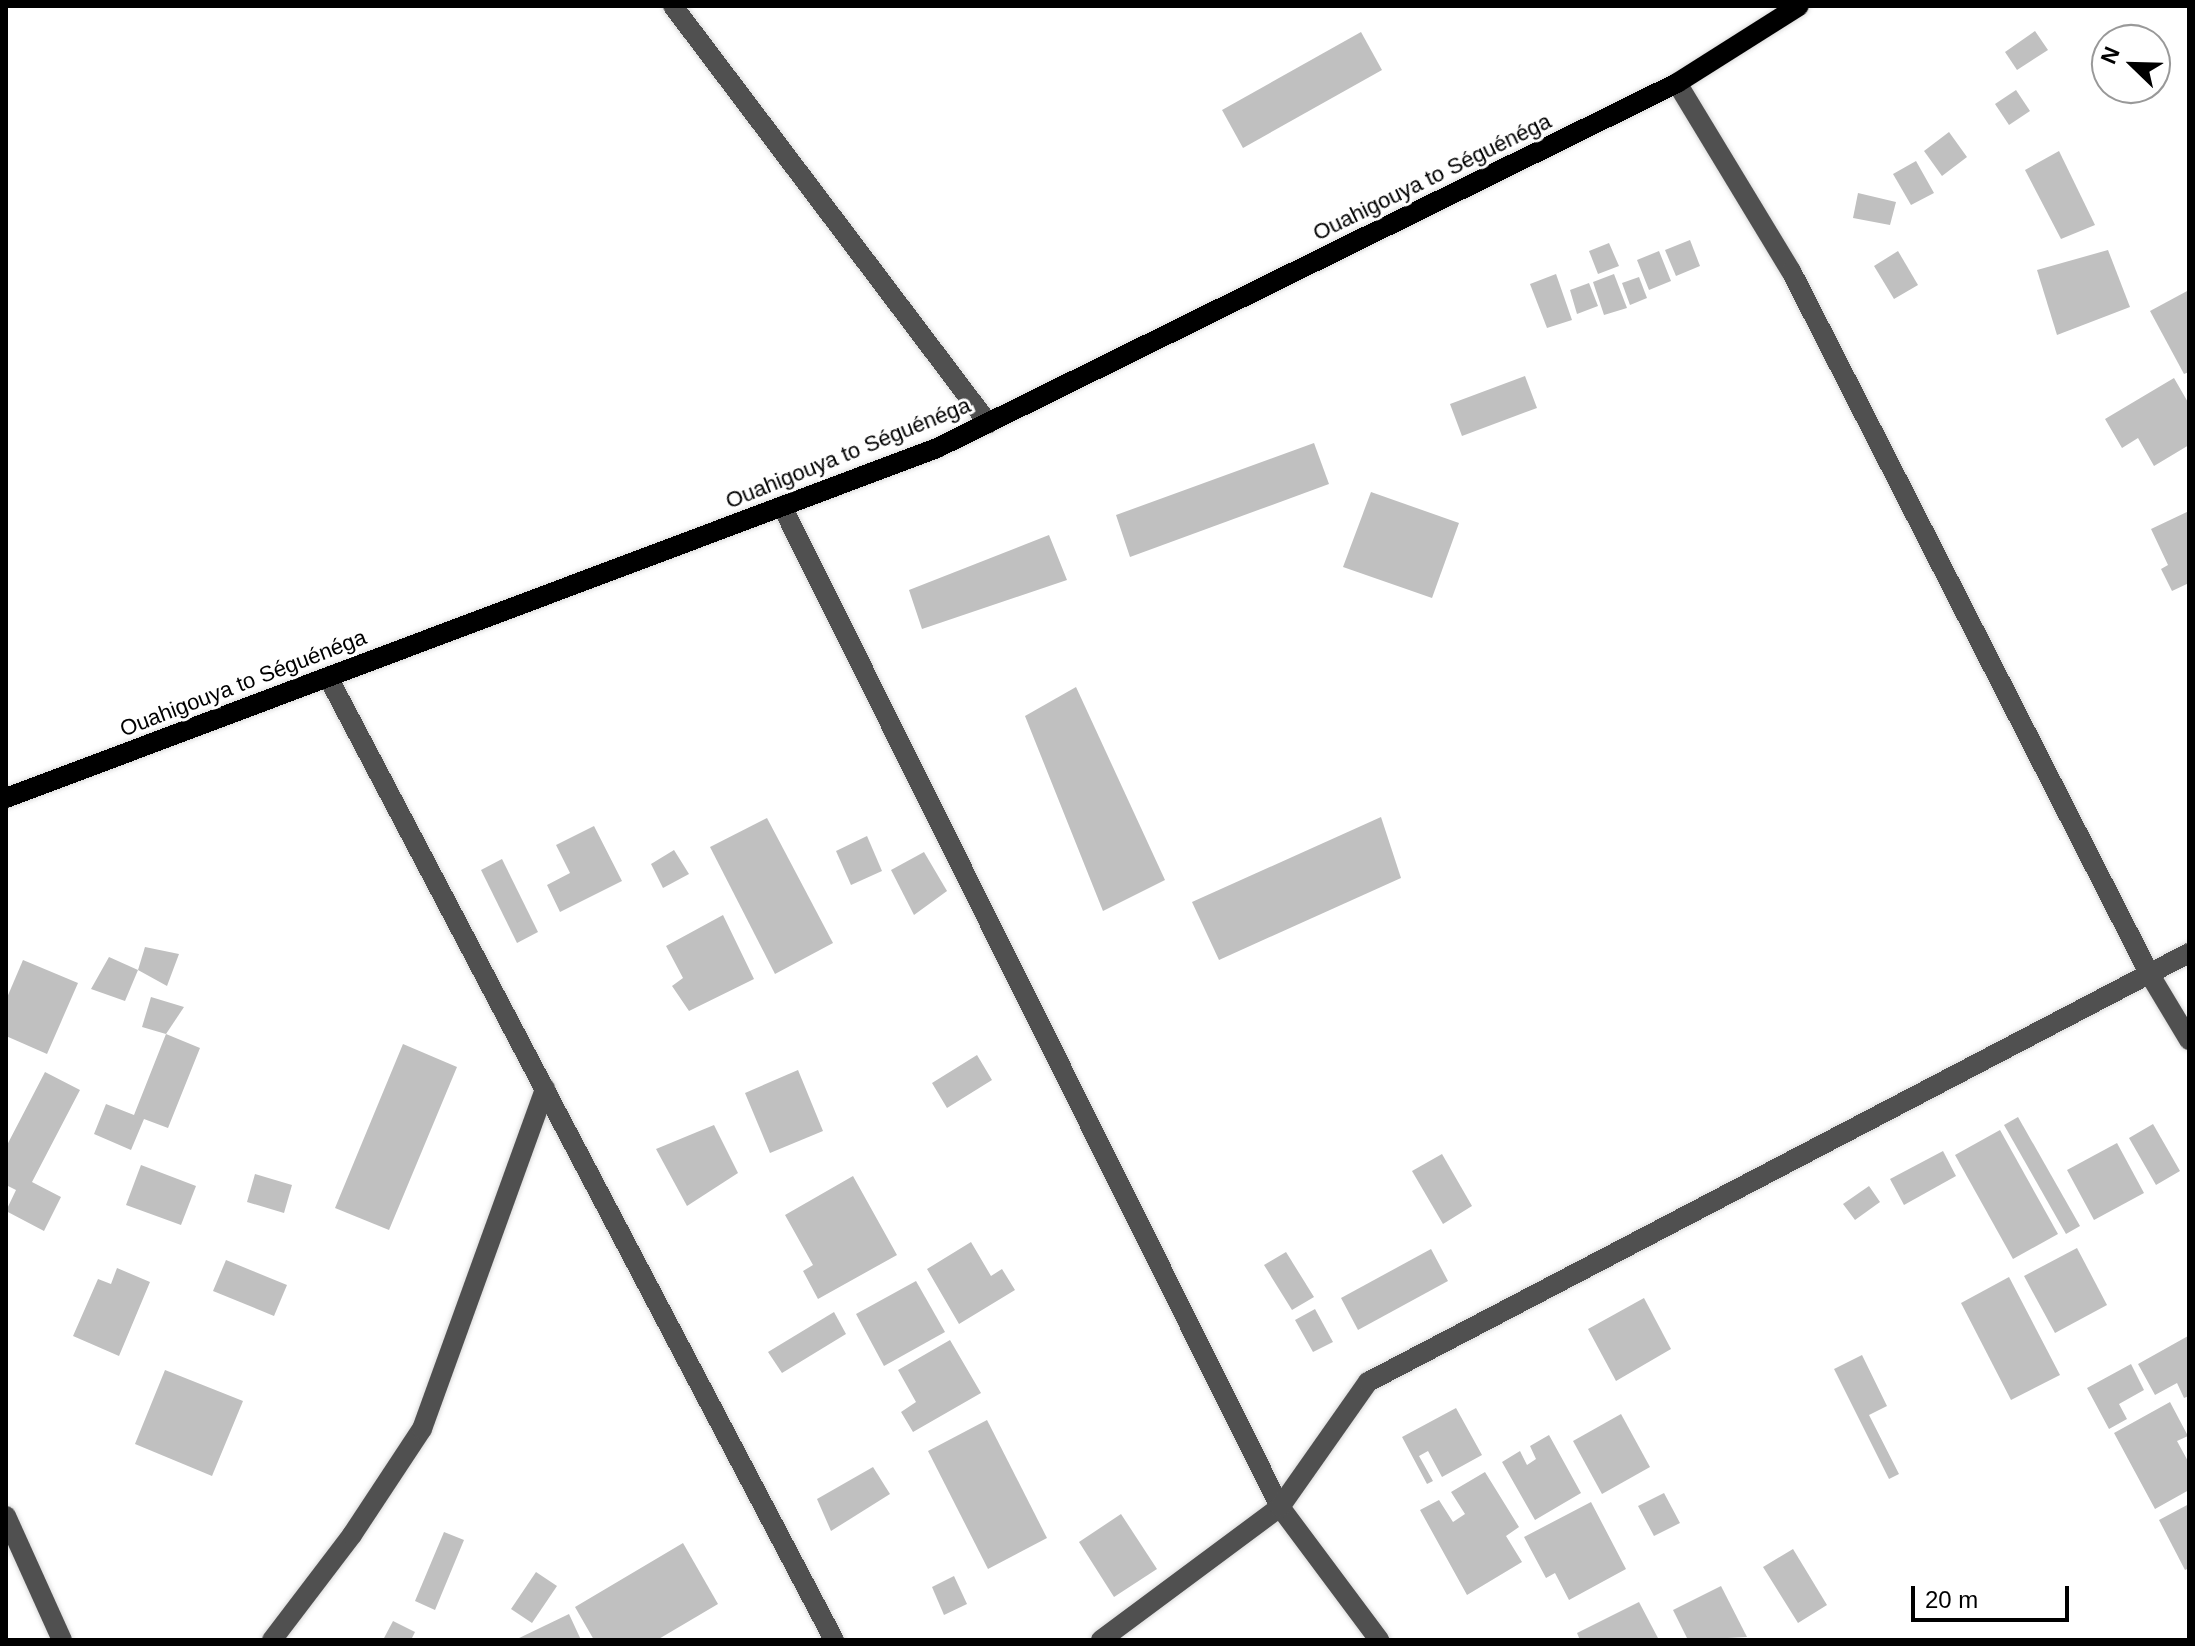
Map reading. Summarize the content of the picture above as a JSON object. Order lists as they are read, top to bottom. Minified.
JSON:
{"streets":{"main road":["Ouahigouya to Séguénéga"]},"scale_bar":"20 m","north":"top left"}
